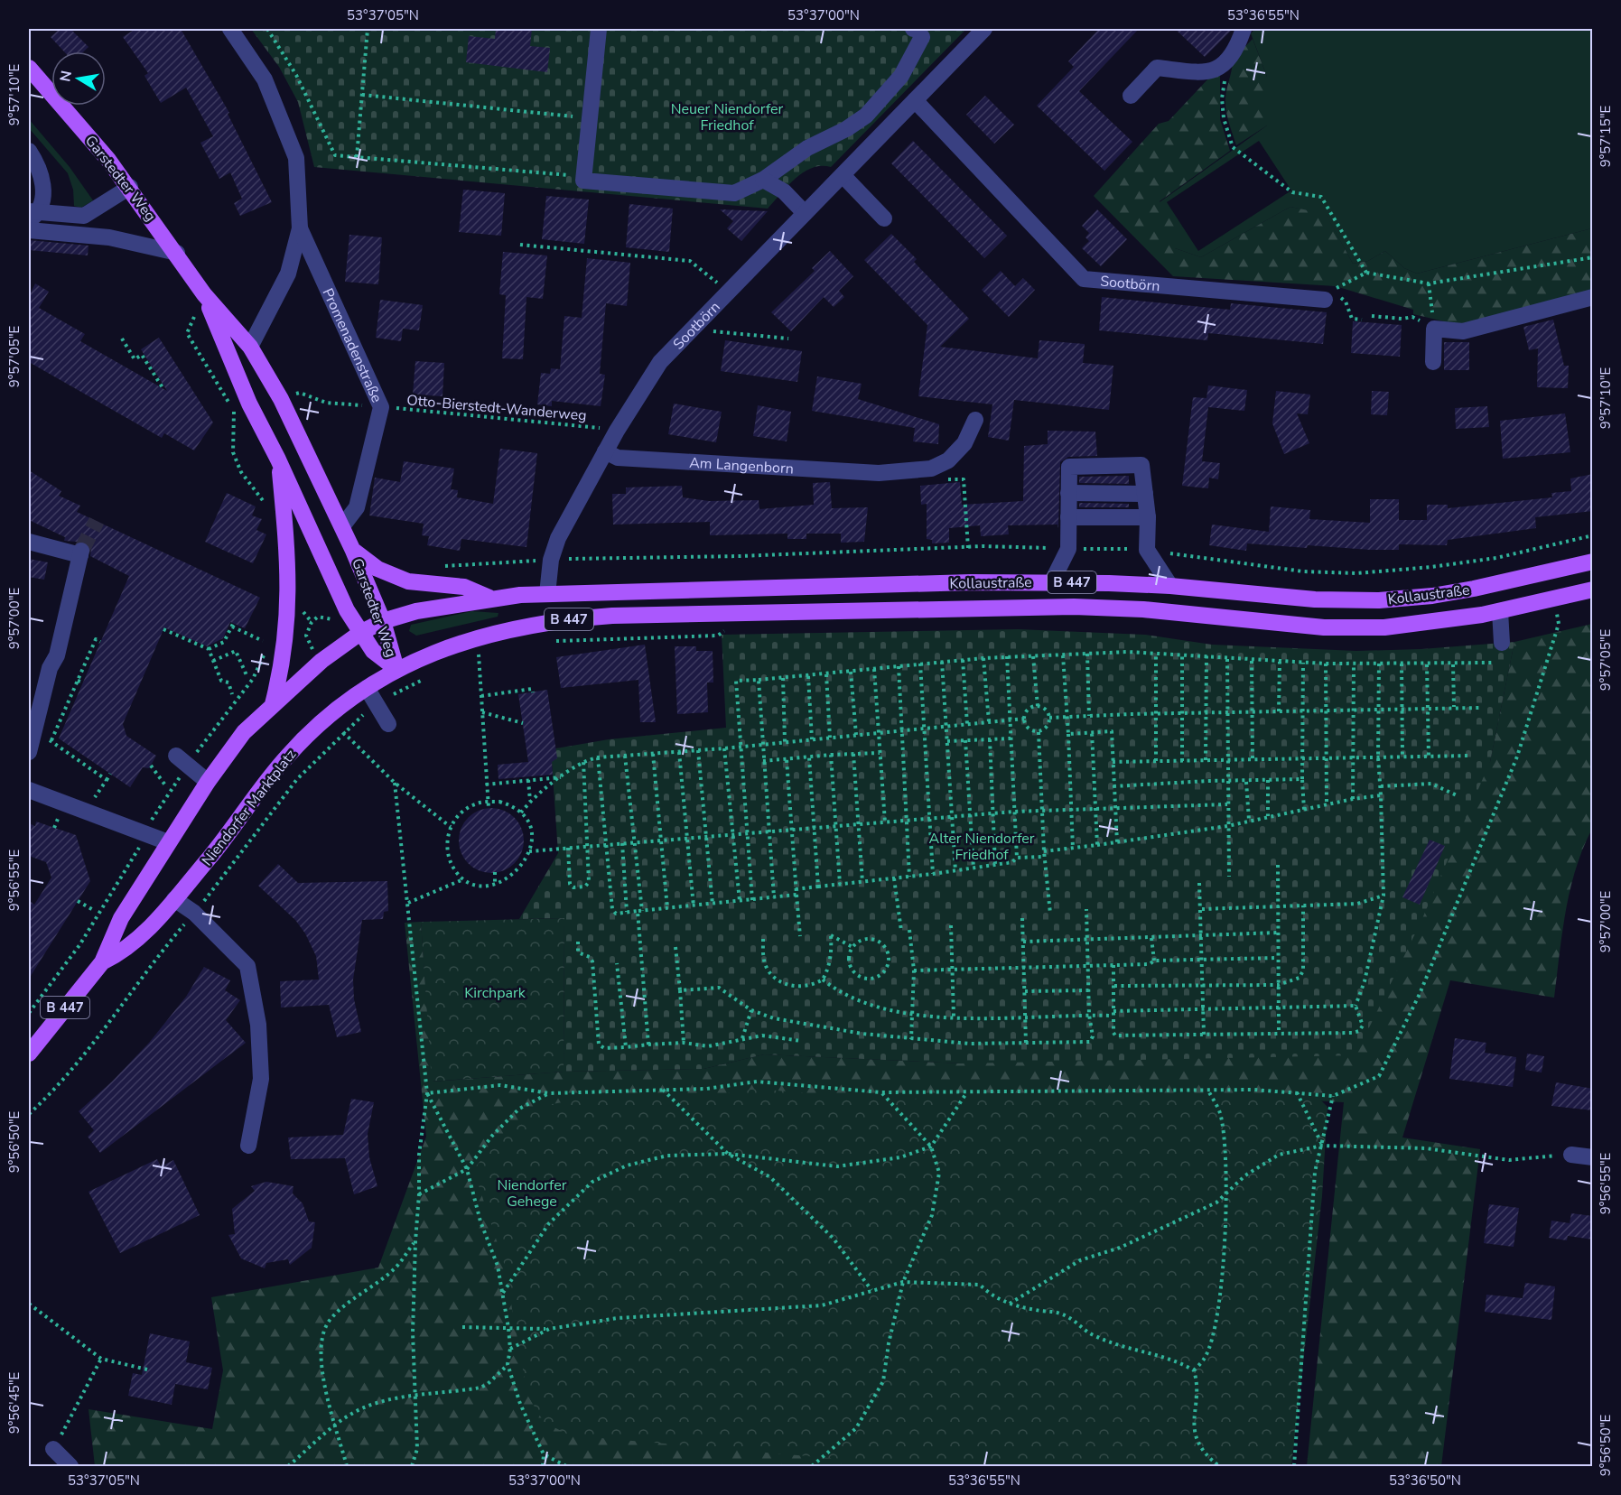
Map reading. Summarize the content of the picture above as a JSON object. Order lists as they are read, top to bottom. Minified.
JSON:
{"streets":{"main road":["Garstedter Weg","Kollaustraße","B 447","Niendorfer Marktplatz"],"street":["Sootbörn","Promenadenstraße","Am Langenborn"],"path":["Otto-Bierstedt-Wanderweg"]},"crossings":[["Garstedter Weg","Promenadenstraße"],["Garstedter Weg","Otto-Bierstedt-Wanderweg"],["Garstedter Weg","B 447"],["Garstedter Weg","Niendorfer Marktplatz"],["Sootbörn","Otto-Bierstedt-Wanderweg"],["Sootbörn","Am Langenborn"],["Sootbörn","Kollaustraße"],["Sootbörn","B 447"],["Promenadenstraße","Otto-Bierstedt-Wanderweg"],["Kollaustraße","B 447"],["Kollaustraße","Niendorfer Marktplatz"],["B 447","Niendorfer Marktplatz"]],"parks":["Neuer Niendorfer Friedhof","Alter Niendorfer Friedhof","Kirchpark","Niendorfer Gehege"],"north":"left","coordinates":["53°37'05\"N","53°37'00\"N","53°36'55\"N","9°57'10\"E","9°57'15\"E","9°57'05\"E","9°57'00\"E","9°56'55\"E","9°56'50\"E","9°56'45\"E","53°36'50\"N"]}
